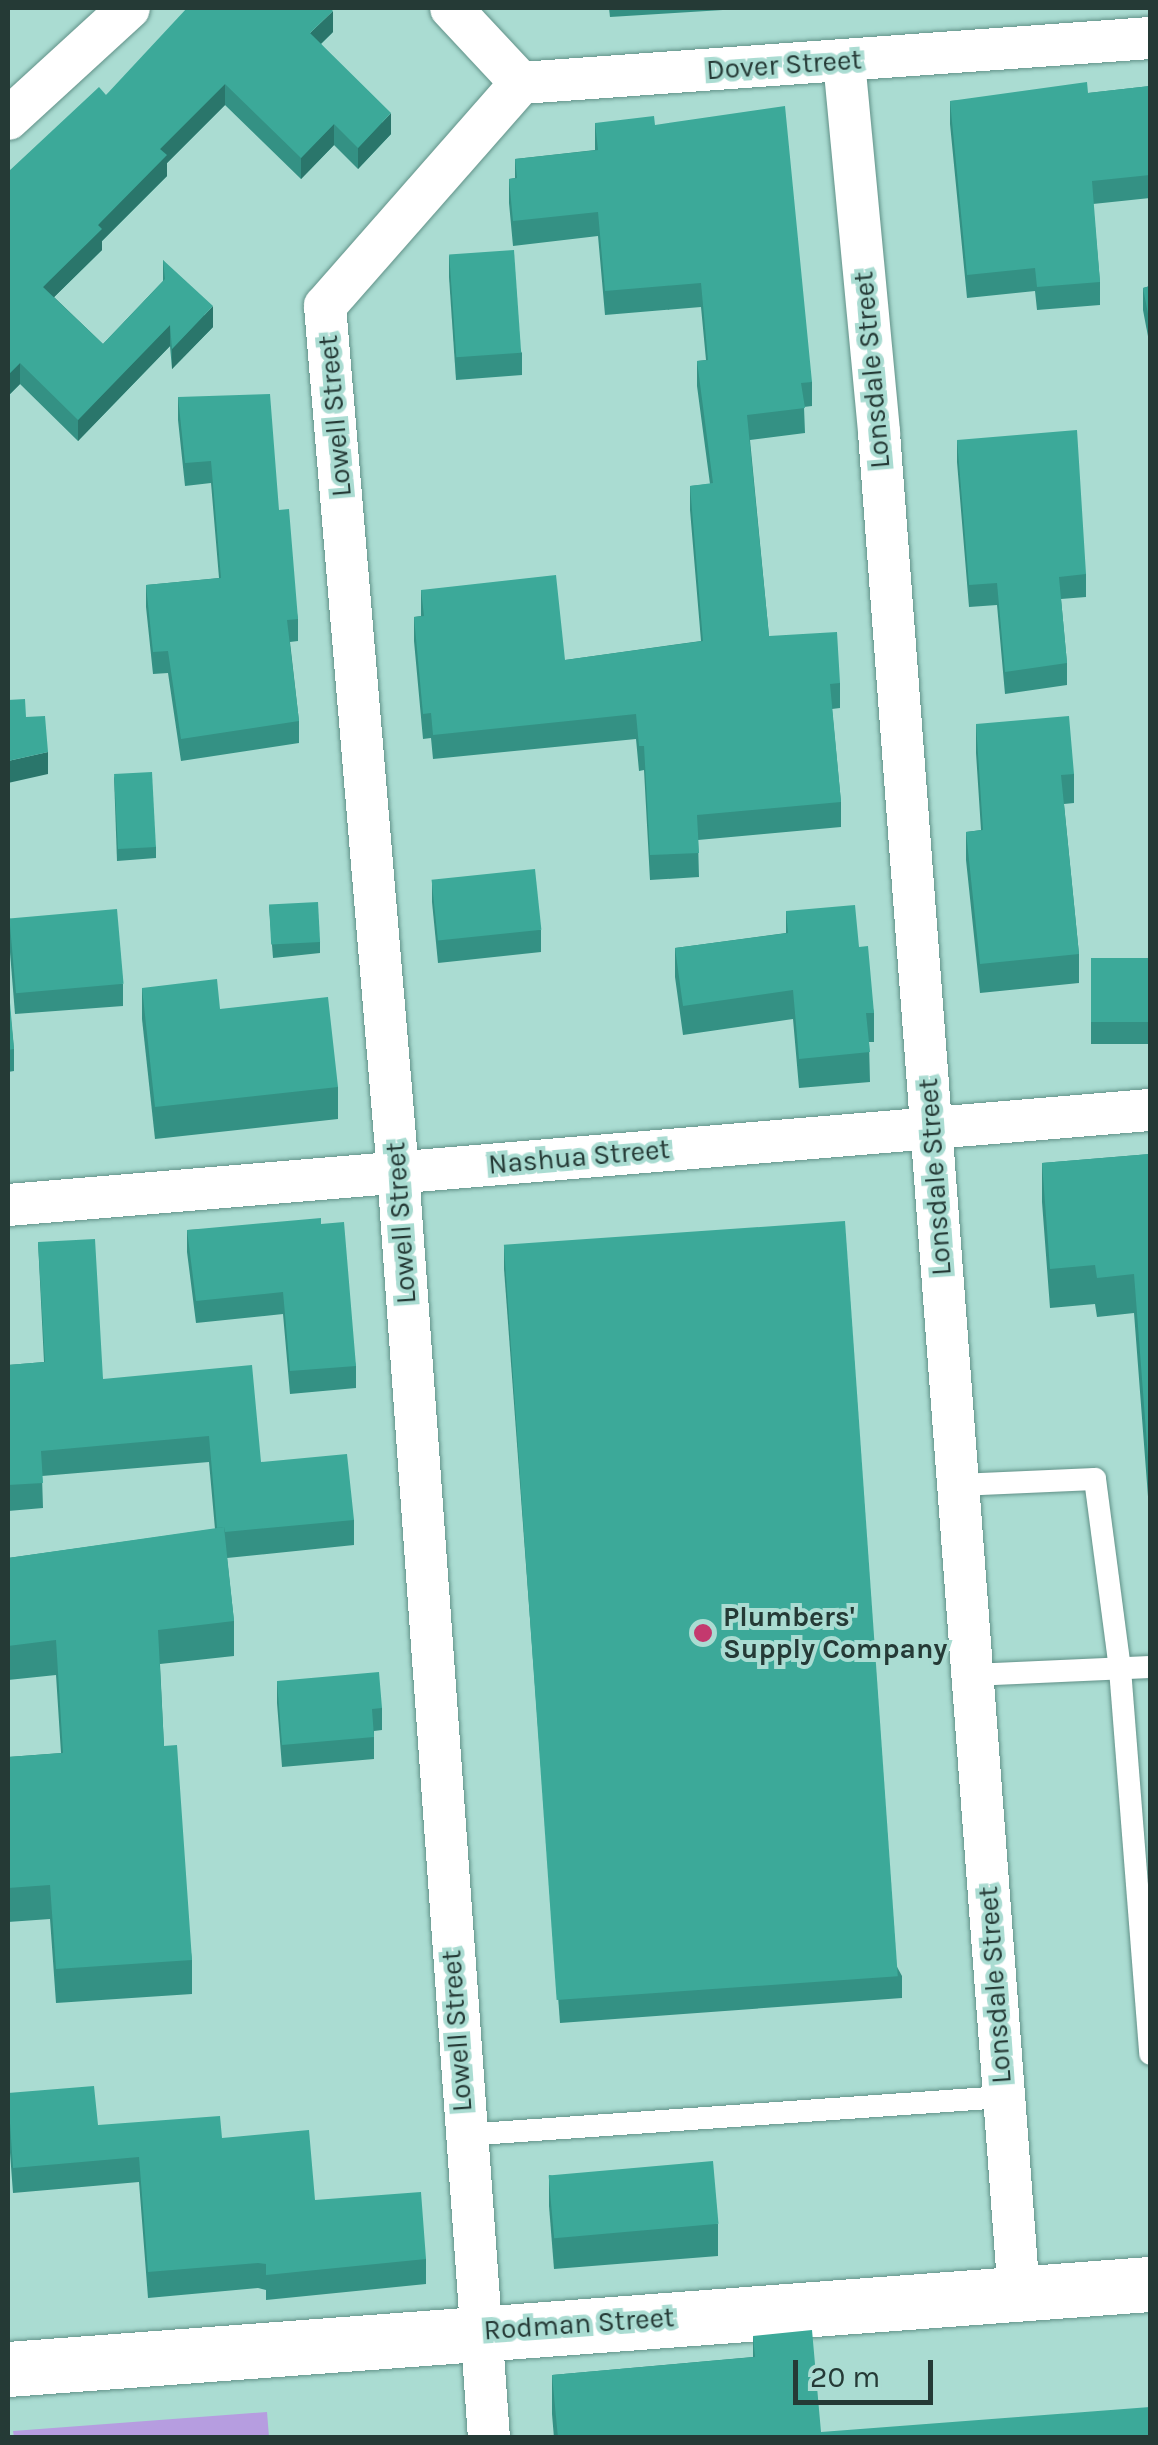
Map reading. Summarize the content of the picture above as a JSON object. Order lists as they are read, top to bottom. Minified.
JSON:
{"streets":{"main road":["Rodman Street"],"street":["Dover Street","Lonsdale Street","Lowell Street","Nashua Street"]},"crossings":[["Dover Street","Lonsdale Street"],["Dover Street","Lowell Street"],["Lonsdale Street","Nashua Street"],["Lonsdale Street","Rodman Street"],["Lowell Street","Nashua Street"],["Lowell Street","Rodman Street"]],"places":["Plumbers' Supply Company"],"scale_bar":"20 m"}
